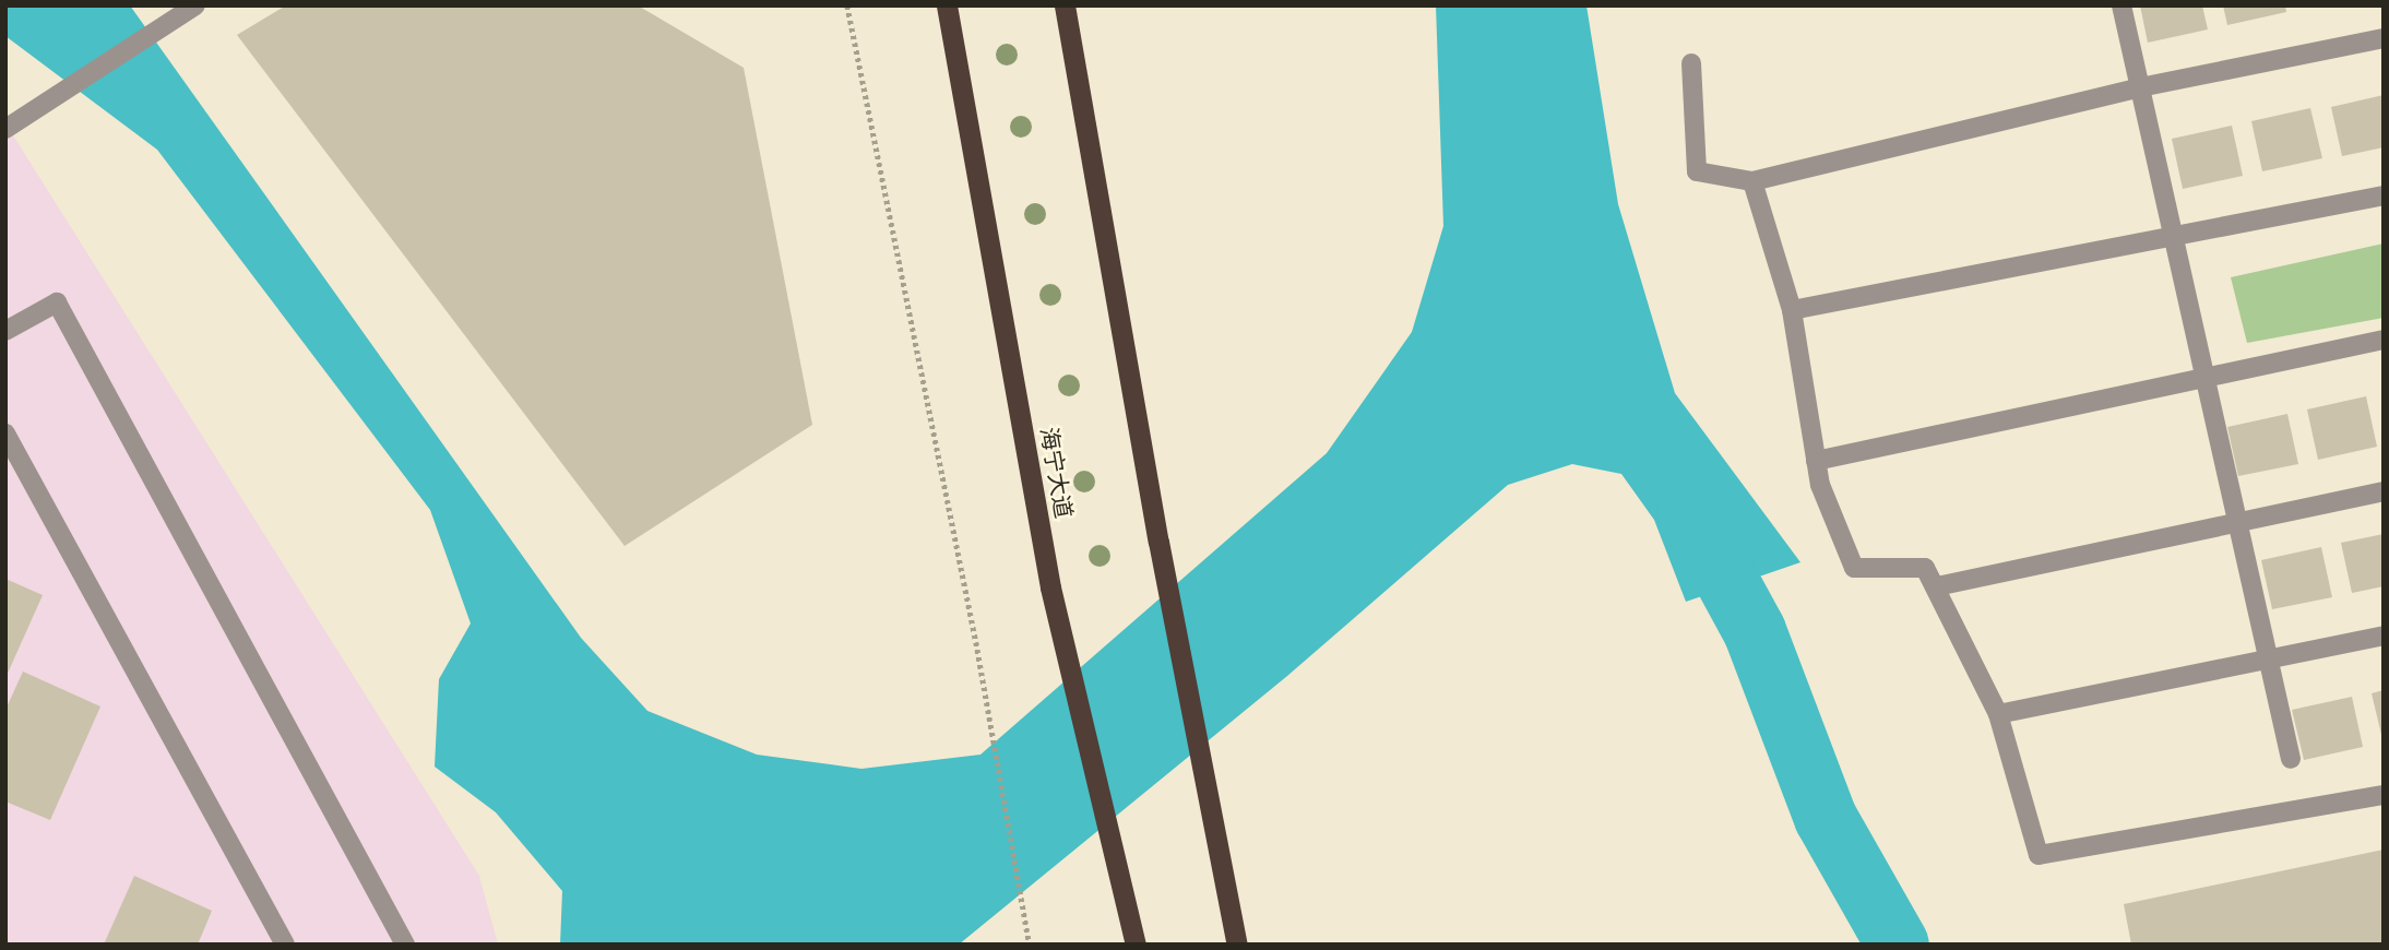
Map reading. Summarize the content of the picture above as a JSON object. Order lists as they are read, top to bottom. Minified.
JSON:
{"streets":{"highway":["海宁大道"]}}
